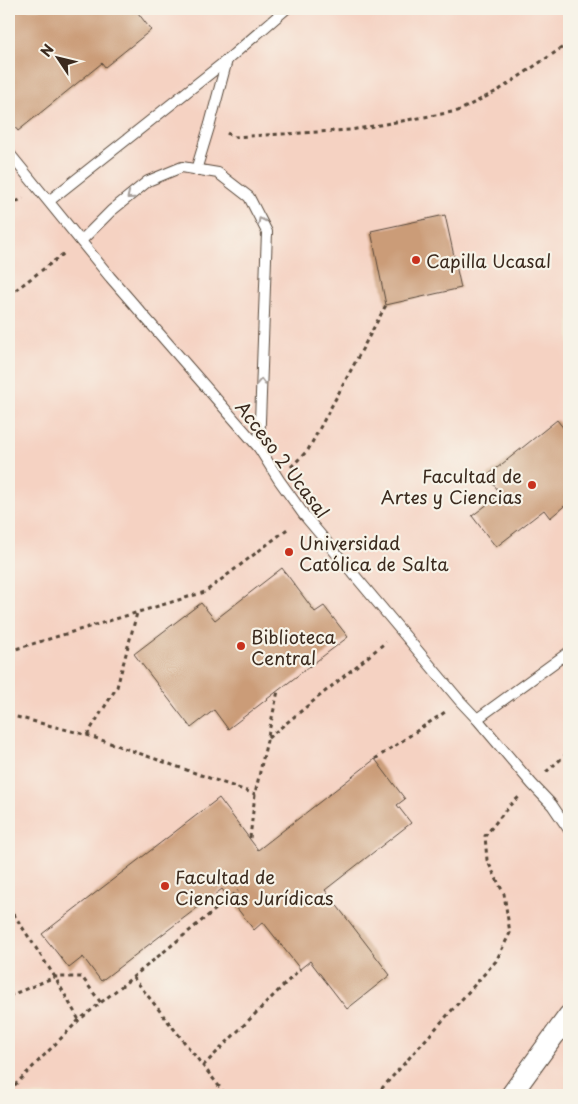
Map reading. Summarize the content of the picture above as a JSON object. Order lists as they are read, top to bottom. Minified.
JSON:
{"streets":{"lane":["Acceso 2 Ucasal"]},"places":["Capilla Ucasal","Facultad de Artes y Ciencias","Universidad Católica de Salta","Biblioteca Central","Facultad de Ciencias Jurídicas"],"north":"top left"}
